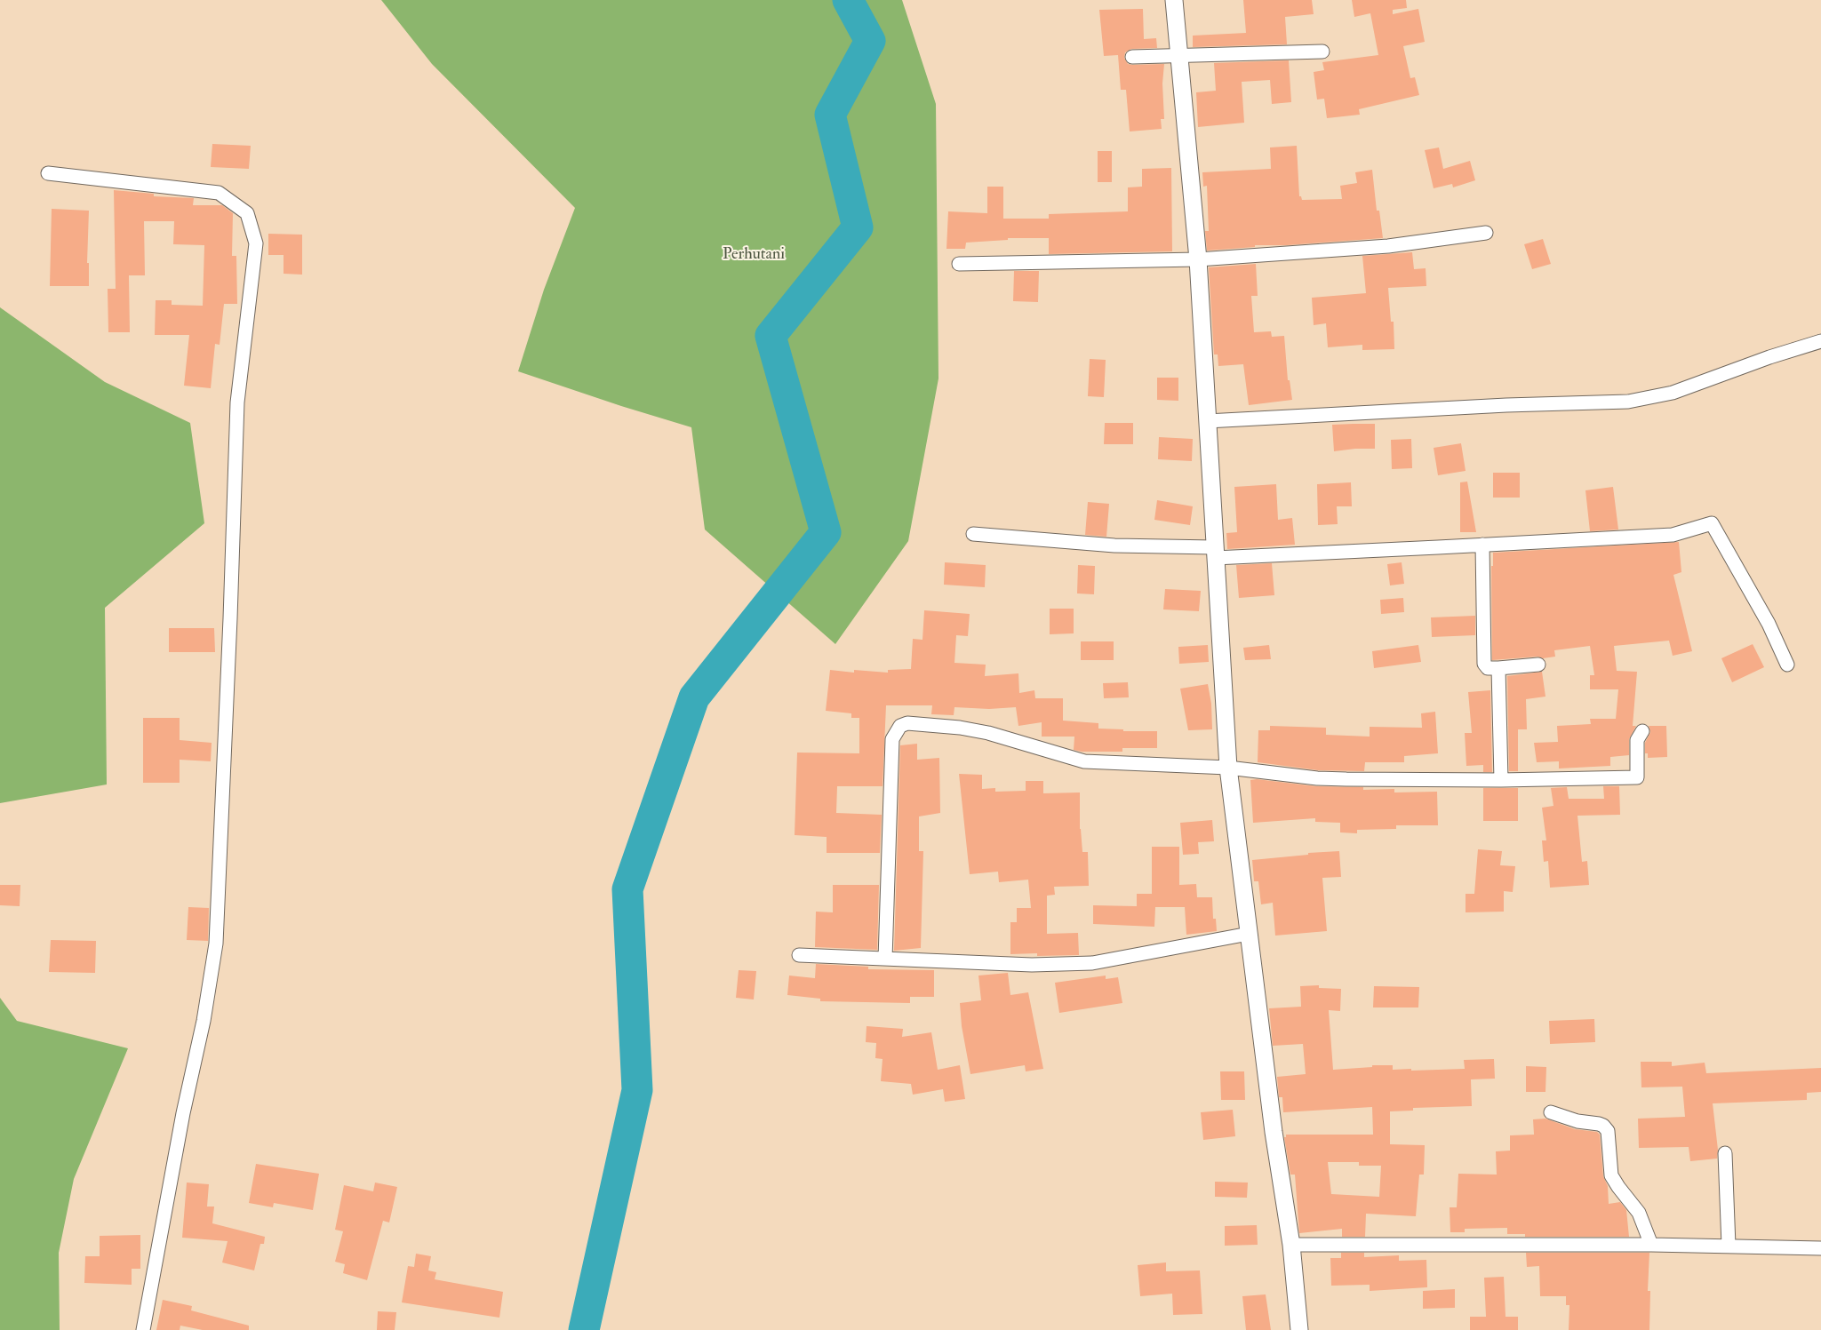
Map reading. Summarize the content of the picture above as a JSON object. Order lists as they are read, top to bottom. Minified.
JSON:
{"parks":["Perhutani"]}
